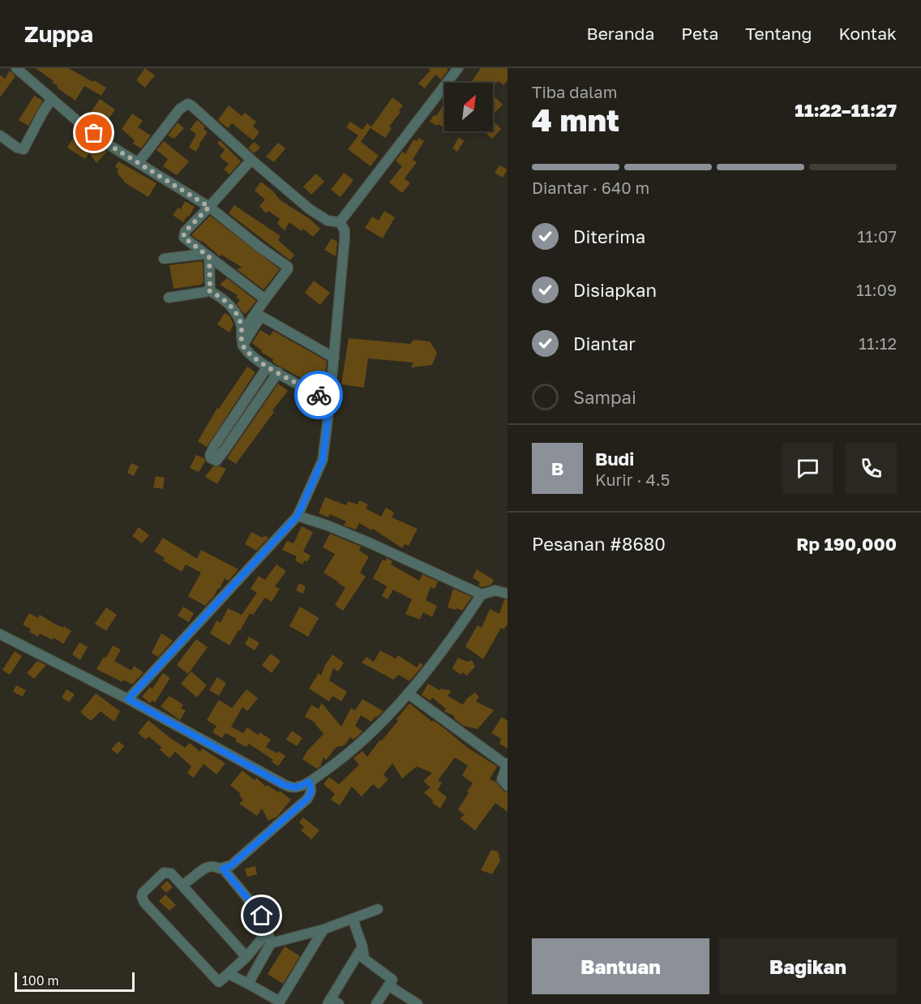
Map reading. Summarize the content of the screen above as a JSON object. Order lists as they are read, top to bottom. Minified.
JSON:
{"scale_bar":"100 m","north":"top right","page":{"header":"Zuppa","nav":["Beranda","Peta","Tentang","Kontak"],"heading":["4 mnt","Tiba dalam","11:22–11:27"],"panel":["Budi","Kurir · 4.5","Pesanan #8680","Rp 190,000"],"bar":"Diantar · 640 m","list":[["Diterima","11:07"],["Disiapkan","11:09"],["Diantar","11:12"],"Sampai"],"round":"B","buttons":["Bantuan","Bagikan"],"scale":"100 m"}}
